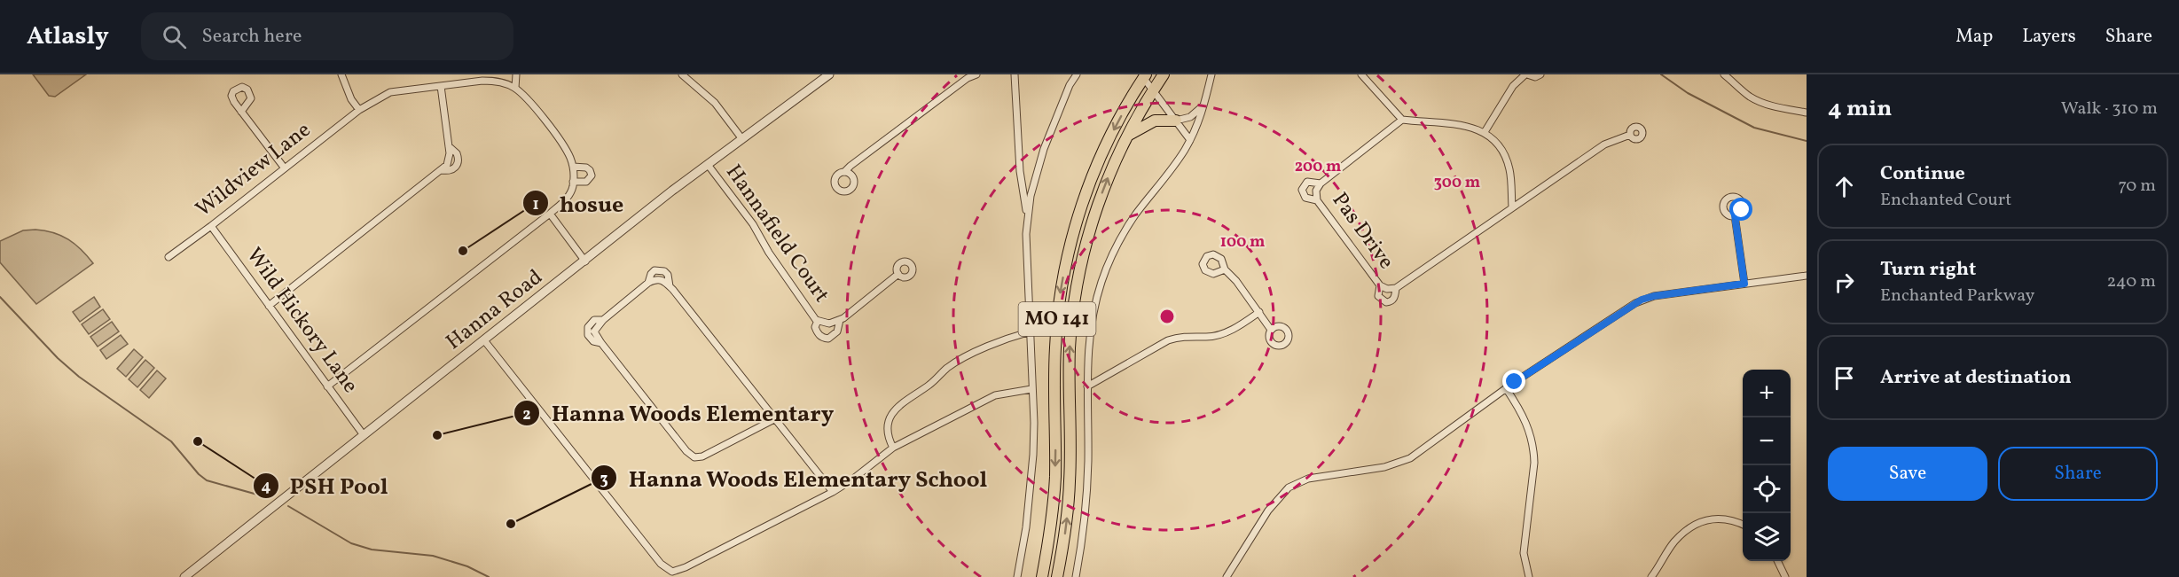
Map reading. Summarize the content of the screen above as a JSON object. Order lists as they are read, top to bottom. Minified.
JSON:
{"streets":{"highway":["MO 141"],"street":["Wildview Lane","Pas Drive","Hannafield Court","Hanna Road","Wild Hickory Lane"]},"crossings":[["Wildview Lane","Wild Hickory Lane"],["Hannafield Court","Hanna Road"],["Hanna Road","Wild Hickory Lane"]],"places":["hosue","Hanna Woods Elementary","PSH Pool","Hanna Woods Elementary School"],"page":{"header":"Atlasly","search":"Search here","nav":["Map","Layers","Share"],"heading":["4 min","Walk · 310 m"],"list":[["Continue","Enchanted Court","70 m"],["Turn right","Enchanted Parkway","240 m"],"Arrive at destination"],"map_buttons":["+","−"],"buttons":["Save","Share"]},"rings":["200 m","300 m","100 m"]}
